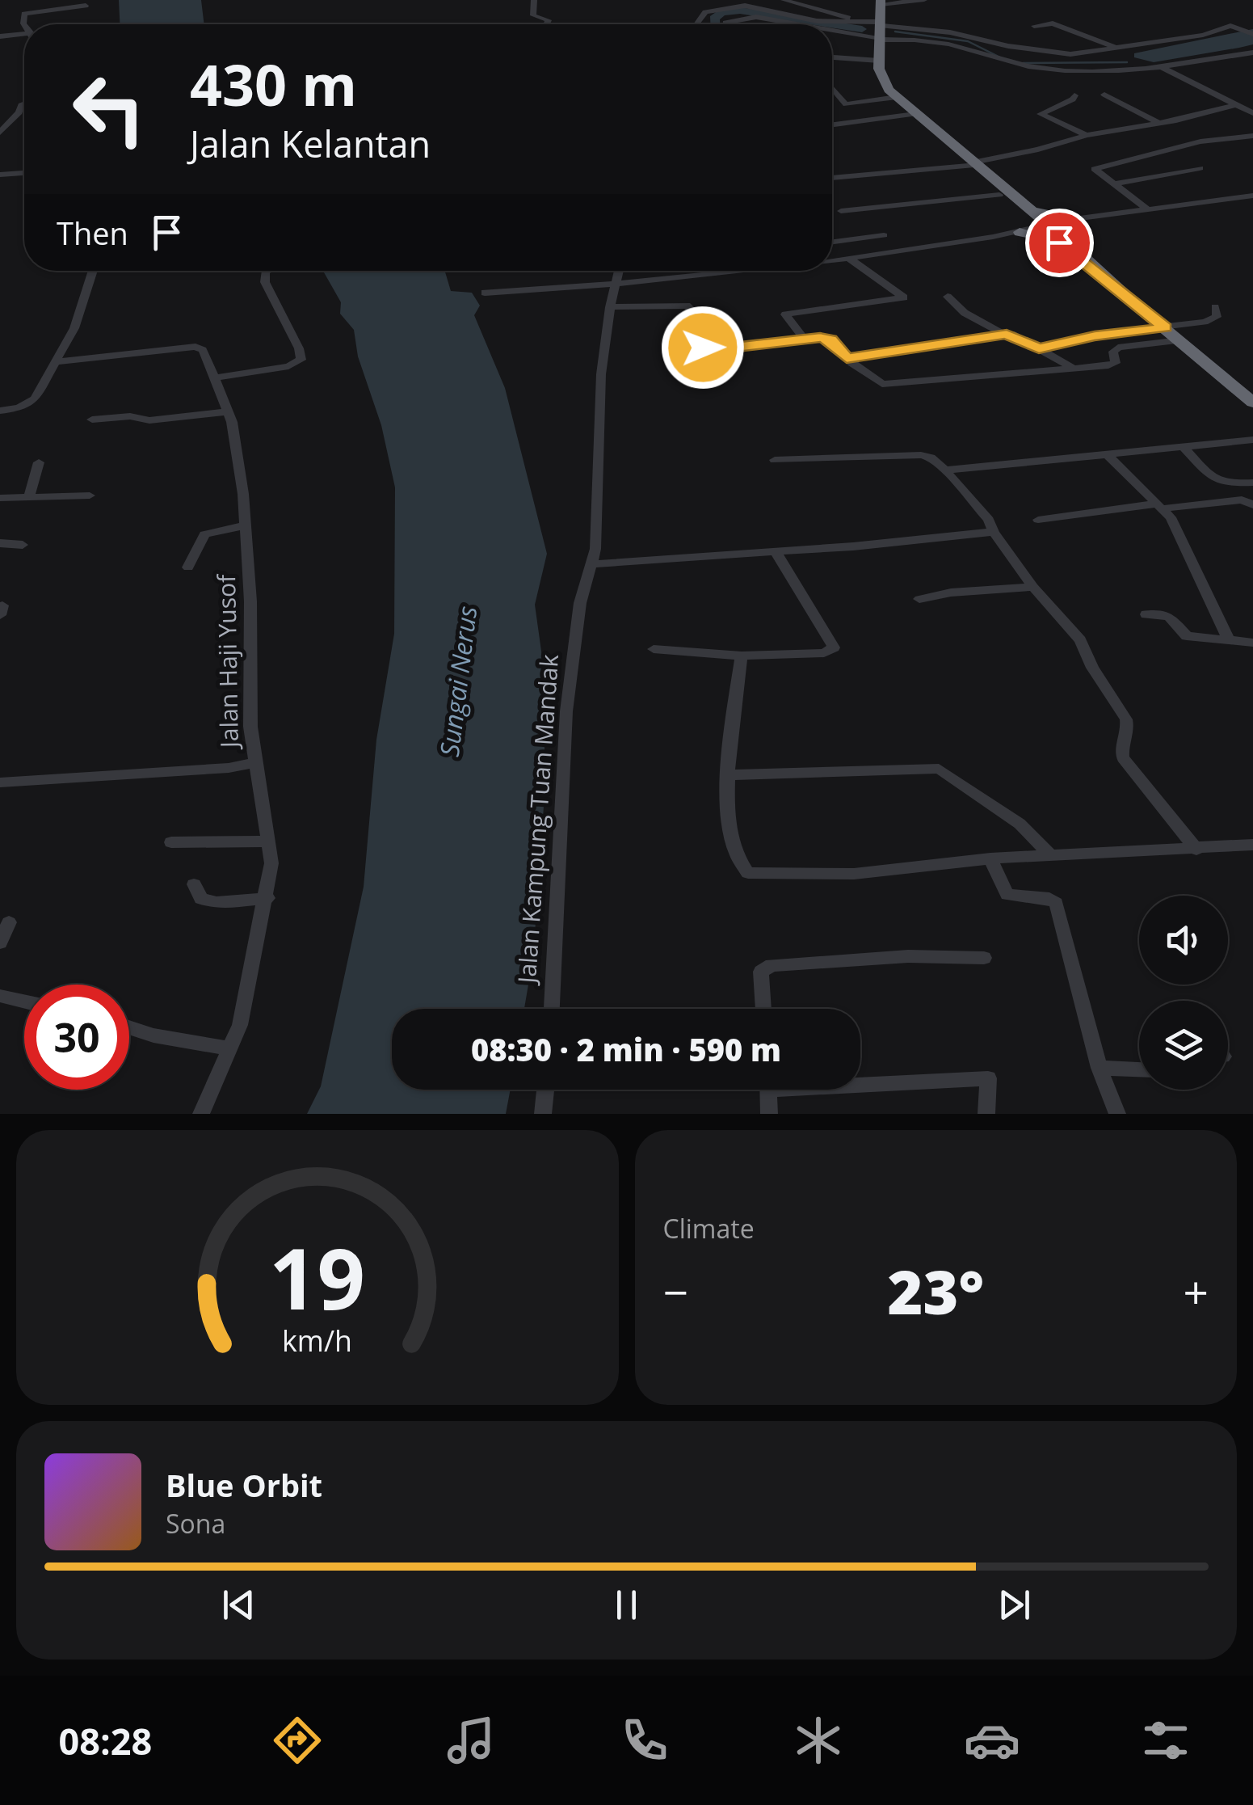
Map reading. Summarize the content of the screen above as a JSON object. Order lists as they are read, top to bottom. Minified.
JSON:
{"streets":{"street":["Jalan Haji Yusof","Jalan Kampung Tuan Mandak"]},"water":["Sungai Nerus"],"page":{"turn":["430 m","Jalan Kelantan"],"then":"Then","limit":"30","trip":"08:30 · 2 min · 590 m","tile":"Climate","heat":["−","23°","+"],"song":["Blue Orbit","Sona"],"tabs":"08:28","gauge":["19","km/h"]}}
